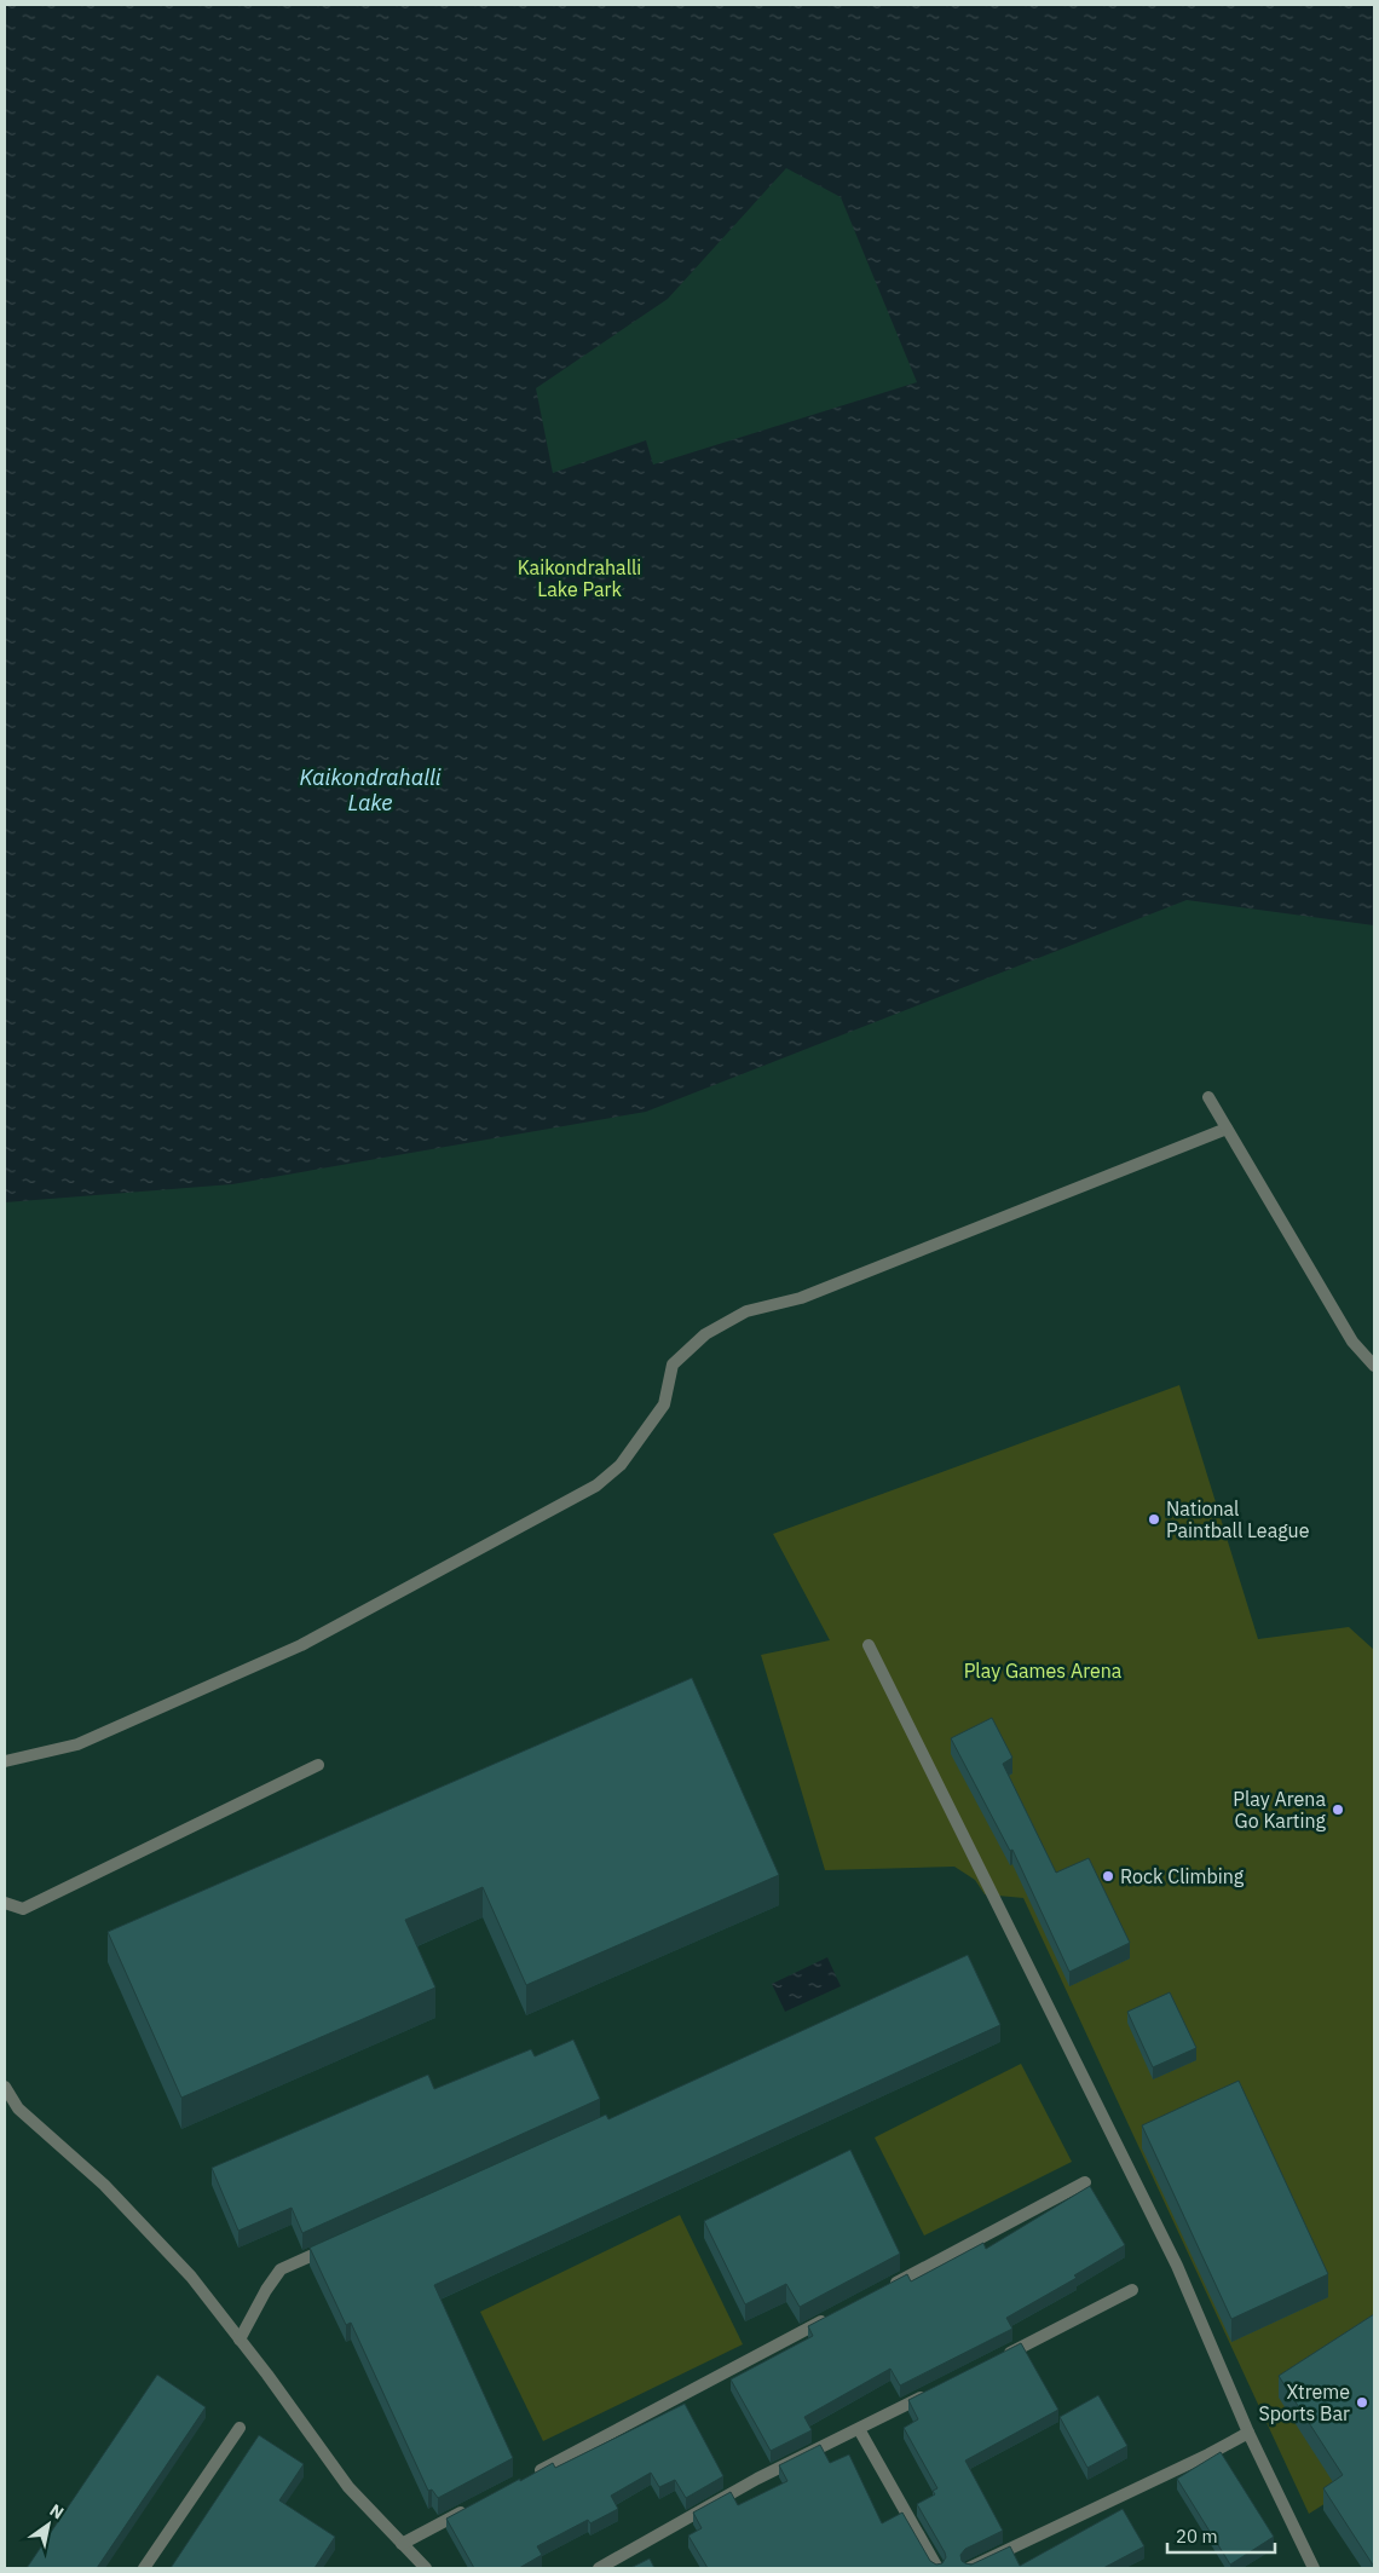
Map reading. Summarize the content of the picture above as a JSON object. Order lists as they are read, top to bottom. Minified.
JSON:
{"water":["Kaikondrahalli Lake"],"parks":["Kaikondrahalli Lake Park","Play Games Arena"],"places":["National Paintball League","Play Arena Go Karting","Rock Climbing","Xtreme Sports Bar"],"scale_bar":"20 m","north":"top right"}
